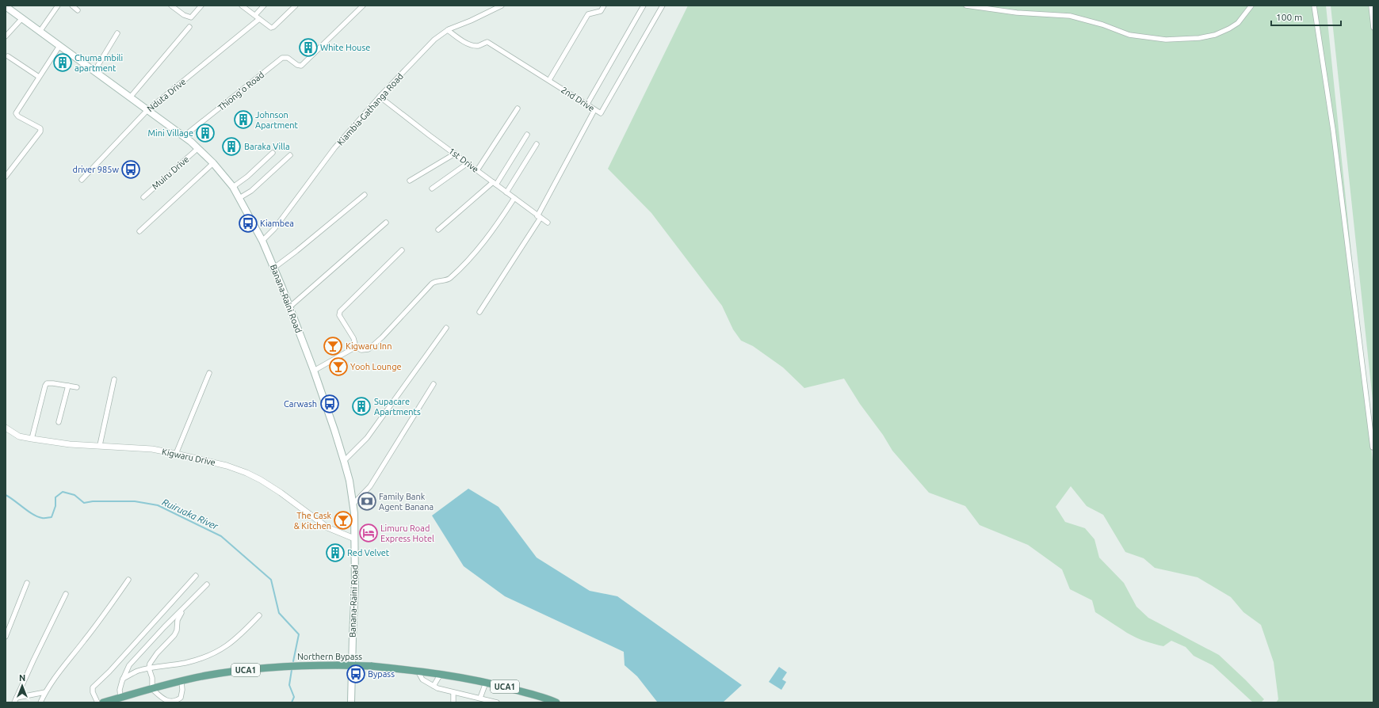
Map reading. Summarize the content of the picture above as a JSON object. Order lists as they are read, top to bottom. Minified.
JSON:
{"streets":{"main road":["Banana-Raini Road","Northern Bypass","UCA1"],"street":["Thiong'o Road","Nduta Drive","2nd Drive","Kiambia-Gathanga Road","1st Drive","Muiru Drive","Kigwaru Drive"]},"crossings":[["Thiong'o Road","Banana-Raini Road"],["Nduta Drive","Banana-Raini Road"],["2nd Drive","Kiambia-Gathanga Road"],["Kiambia-Gathanga Road","1st Drive"],["Kiambia-Gathanga Road","Banana-Raini Road"],["Muiru Drive","Banana-Raini Road"],["Banana-Raini Road","Kigwaru Drive"]],"water":["Ruiruaka River"],"places":{"building":["White House","Chuma mbili apartment","Johnson Apartment","Mini Village","Baraka Villa","Supacare Apartments","Red Velvet"],"bus stop":["driver 985w","Kiambea","Carwash","Bypass"],"bar":["Kigwaru Inn","Yooh Lounge","The Cask & Kitchen"],"bank":["Family Bank Agent Banana"],"hotel":["Limuru Road Express Hotel"]},"scale_bar":"100 m","north":"top"}
